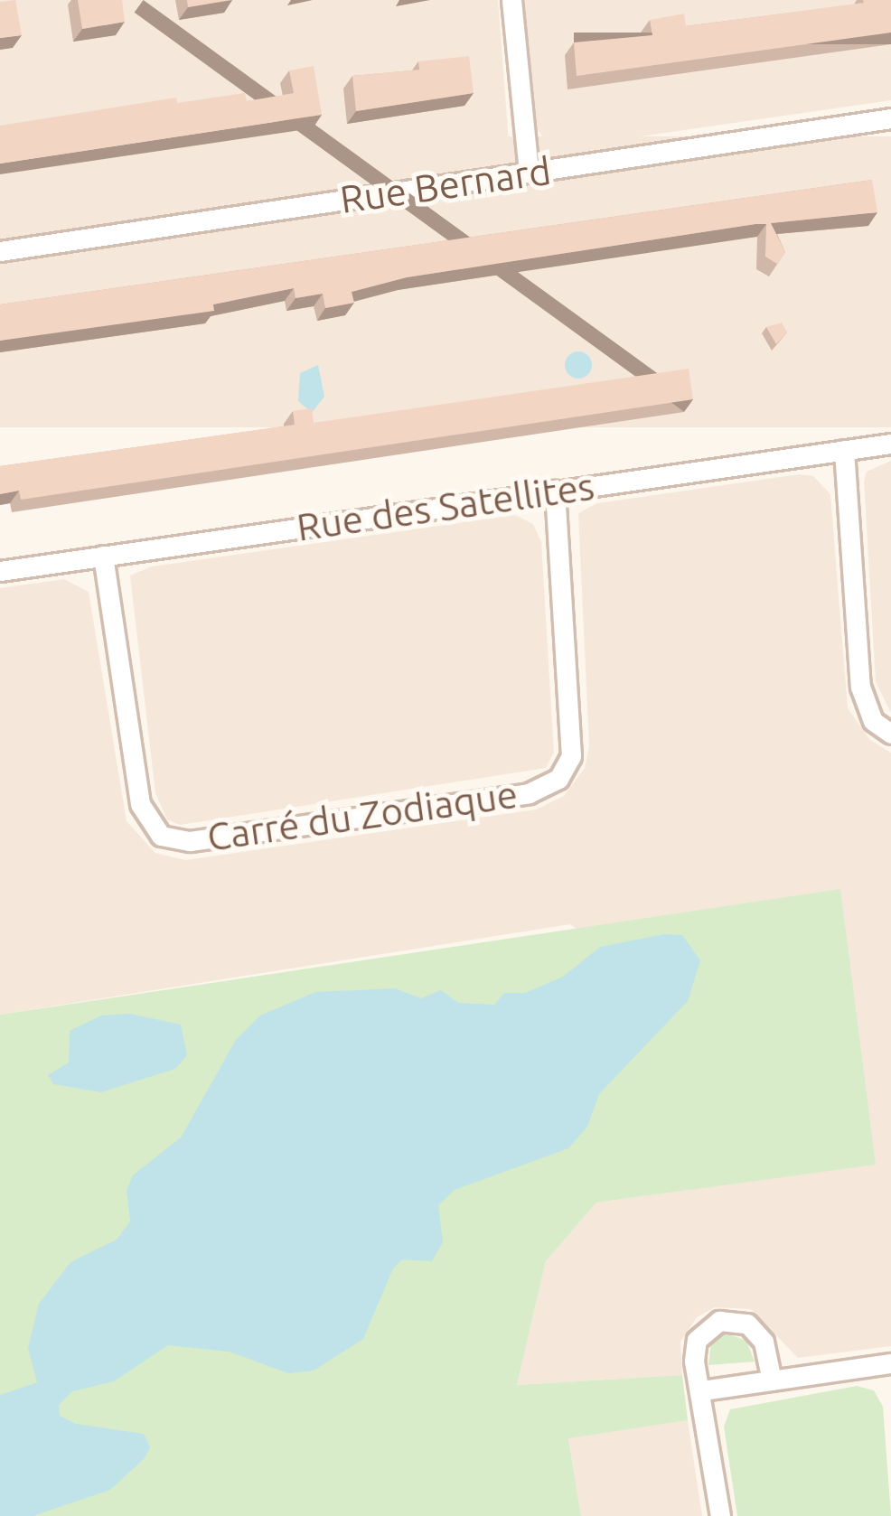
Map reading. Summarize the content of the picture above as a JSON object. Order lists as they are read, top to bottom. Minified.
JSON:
{"streets":{"street":["Rue Bernard","Rue des Satellites","Carré du Zodiaque"]},"crossings":[["Rue des Satellites","Carré du Zodiaque"]]}
